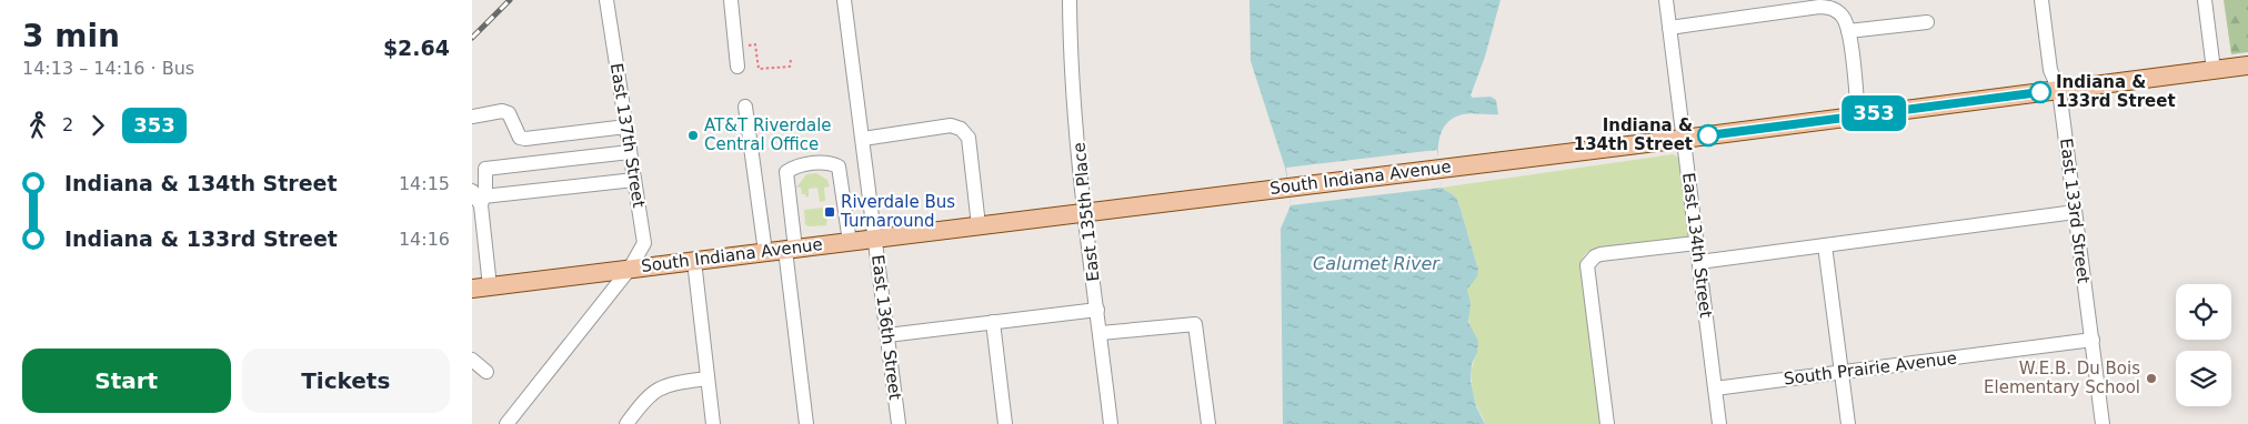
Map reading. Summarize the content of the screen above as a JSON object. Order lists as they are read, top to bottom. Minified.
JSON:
{"streets":{"main road":["South Indiana Avenue"],"street":["East 137th Street","East 133rd Street","East 135th Place","East 134th Street","East 136th Street","South Prairie Avenue"]},"crossings":[["East 137th Street","South Indiana Avenue"],["South Indiana Avenue","East 133rd Street"],["South Indiana Avenue","East 135th Place"],["South Indiana Avenue","East 134th Street"],["South Indiana Avenue","East 136th Street"],["East 133rd Street","South Prairie Avenue"],["East 134th Street","South Prairie Avenue"]],"water":["Calumet River"],"places":{"other":["Indiana & 133rd Street","AT&T Riverdale Central Office","Indiana & 134th Street","W.E.B. Du Bois Elementary School"],"transit":["Riverdale Bus Turnaround"]},"lines":["bus line 353"],"page":{"heading":["3 min","14:13 – 14:16 · Bus","$2.64"],"on_map":"353","legs":["2","353"],"list":[{"name":"Indiana & 134th Street","value":"14:15"},{"name":"Indiana & 133rd Street","value":"14:16"}],"buttons":["Start","Tickets"]}}
